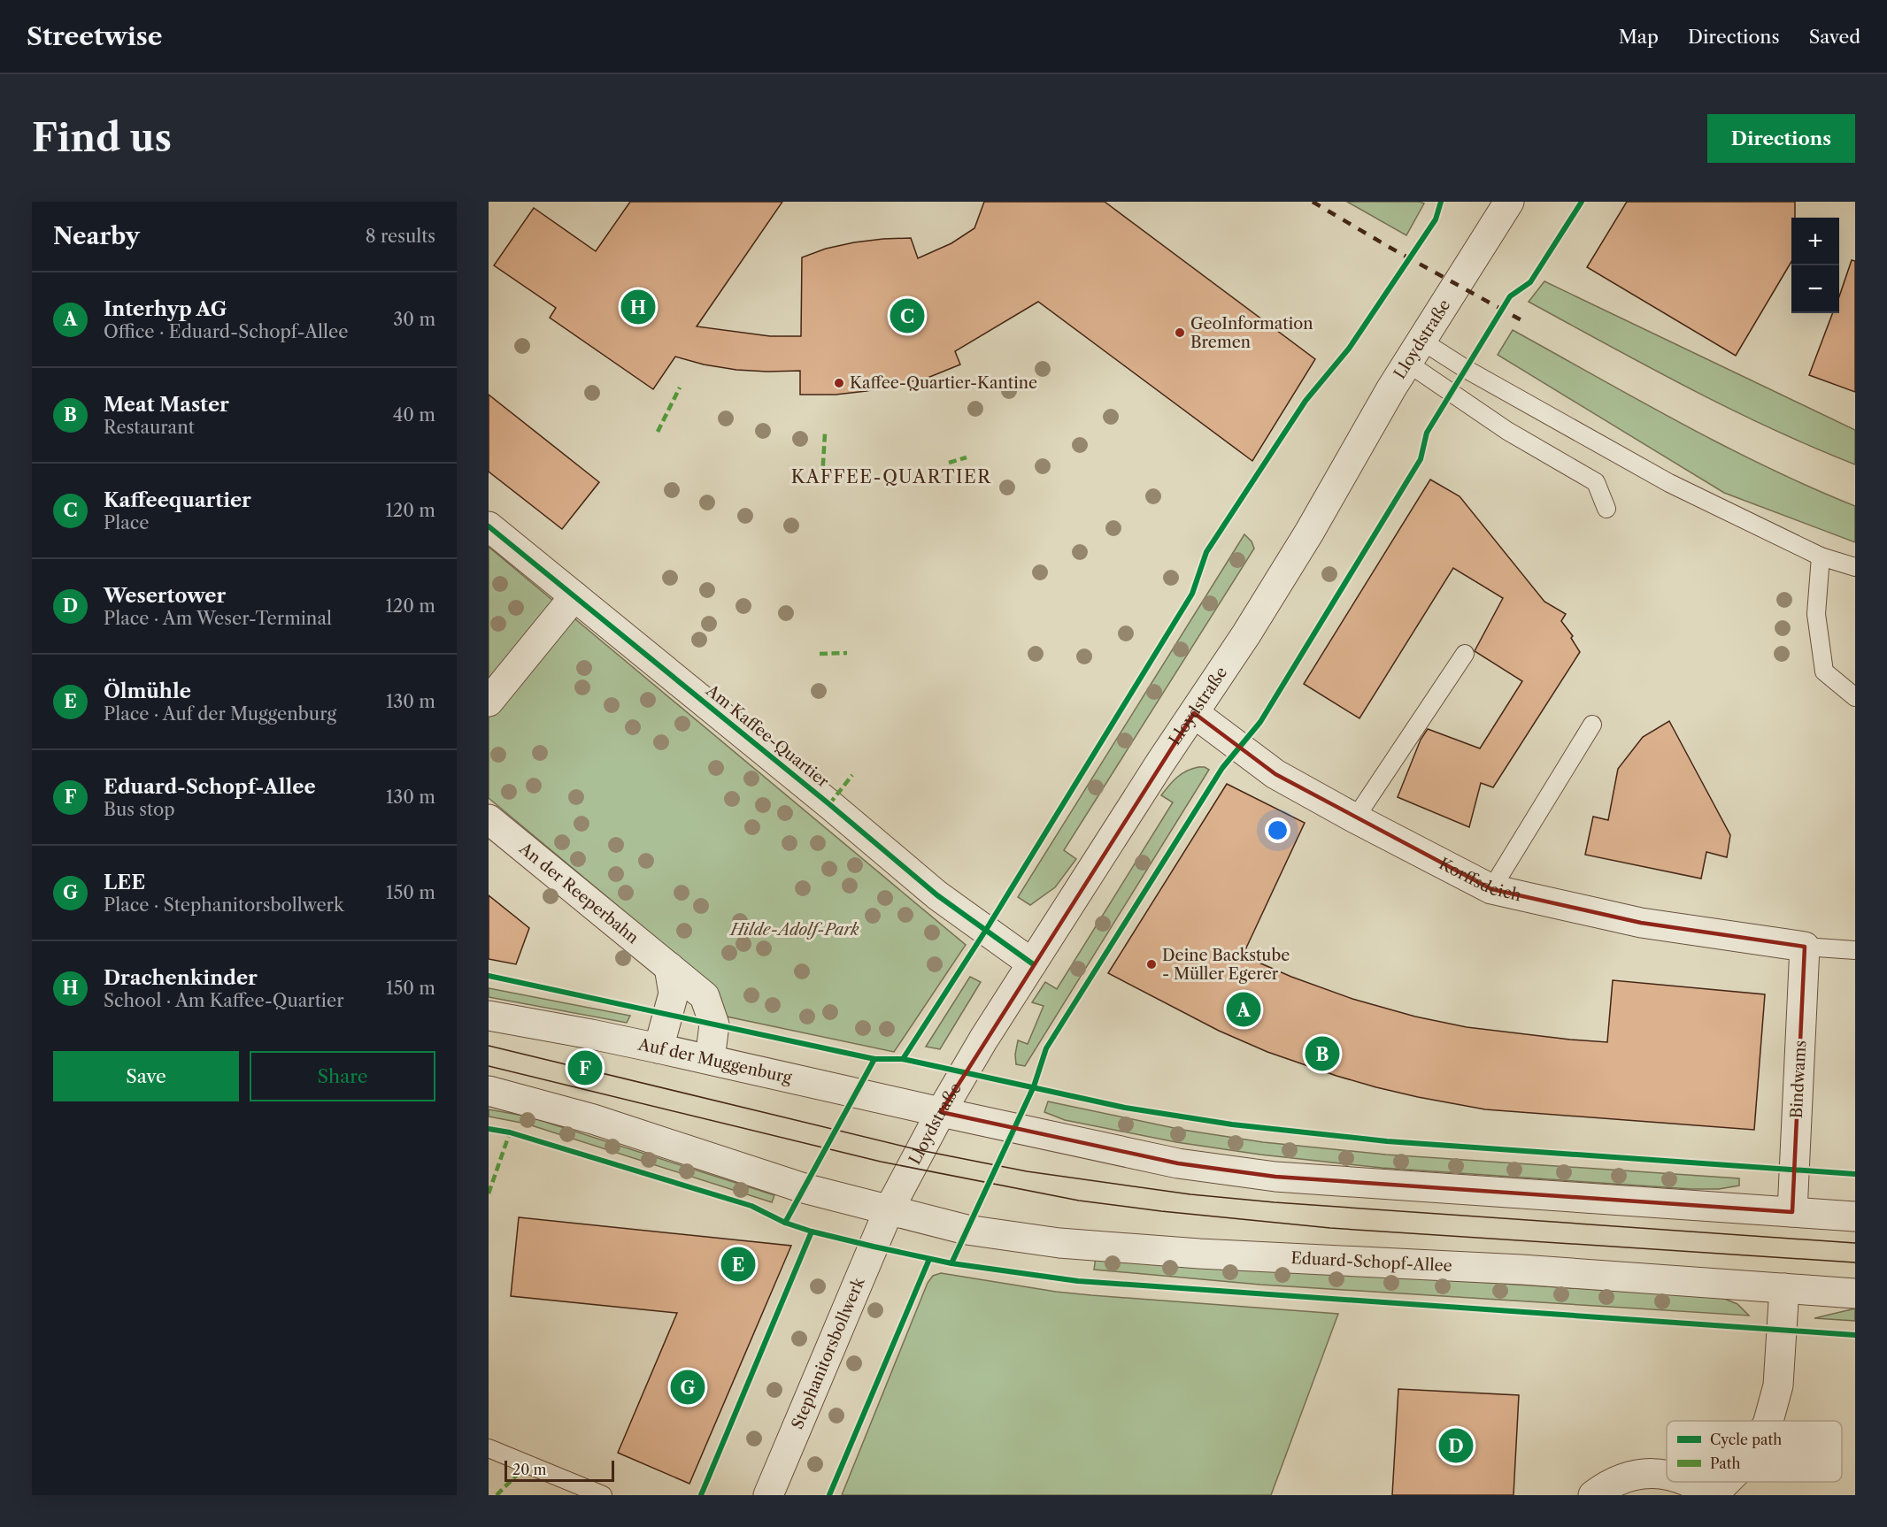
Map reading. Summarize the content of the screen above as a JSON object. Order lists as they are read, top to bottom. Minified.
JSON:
{"streets":{"street":["Lloydstraße","Am Kaffee-Quartier","Korffsdeich","An der Reeperbahn","Auf der Muggenburg","Bindwams","Eduard-Schopf-Allee","Stephanitorsbollwerk"]},"crossings":[["Lloydstraße","Am Kaffee-Quartier"],["Lloydstraße","Korffsdeich"],["Lloydstraße","Auf der Muggenburg"],["Lloydstraße","Eduard-Schopf-Allee"],["Lloydstraße","Stephanitorsbollwerk"],["Korffsdeich","Bindwams"],["An der Reeperbahn","Auf der Muggenburg"],["Eduard-Schopf-Allee","Stephanitorsbollwerk"]],"districts":["KAFFEE-QUARTIER"],"parks":["Hilde-Adolf-Park"],"places":["GeoInformation Bremen","Kaffee-Quartier-Kantine","Deine Backstube - Müller Egerer"],"legend":["Cycle path","Path"],"scale_bar":"20 m","page":{"header":"Streetwise","nav":["Map","Directions","Saved"],"buttons":["Directions",["Save","Share"]],"title":"Find us","heading":["Nearby","8 results"],"map_buttons":["+","−"],"list":[{"mark":"A","name":"Interhyp AG","note":"Office · Eduard-Schopf-Allee","value":"30 m"},{"mark":"B","name":"Meat Master","note":"Restaurant","value":"40 m"},{"mark":"C","name":"Kaffeequartier","note":"Place","value":"120 m"},{"mark":"D","name":"Wesertower","note":"Place · Am Weser-Terminal","value":"120 m"},{"mark":"E","name":"Ölmühle","note":"Place · Auf der Muggenburg","value":"130 m"},{"mark":"F","name":"Eduard-Schopf-Allee","note":"Bus stop","value":"130 m"},{"mark":"G","name":"LEE","note":"Place · Stephanitorsbollwerk","value":"150 m"},{"mark":"H","name":"Drachenkinder","note":"School · Am Kaffee-Quartier","value":"150 m"}],"pins":["H","C","A","B","F","E","G","D"],"scale":"20 m"}}
